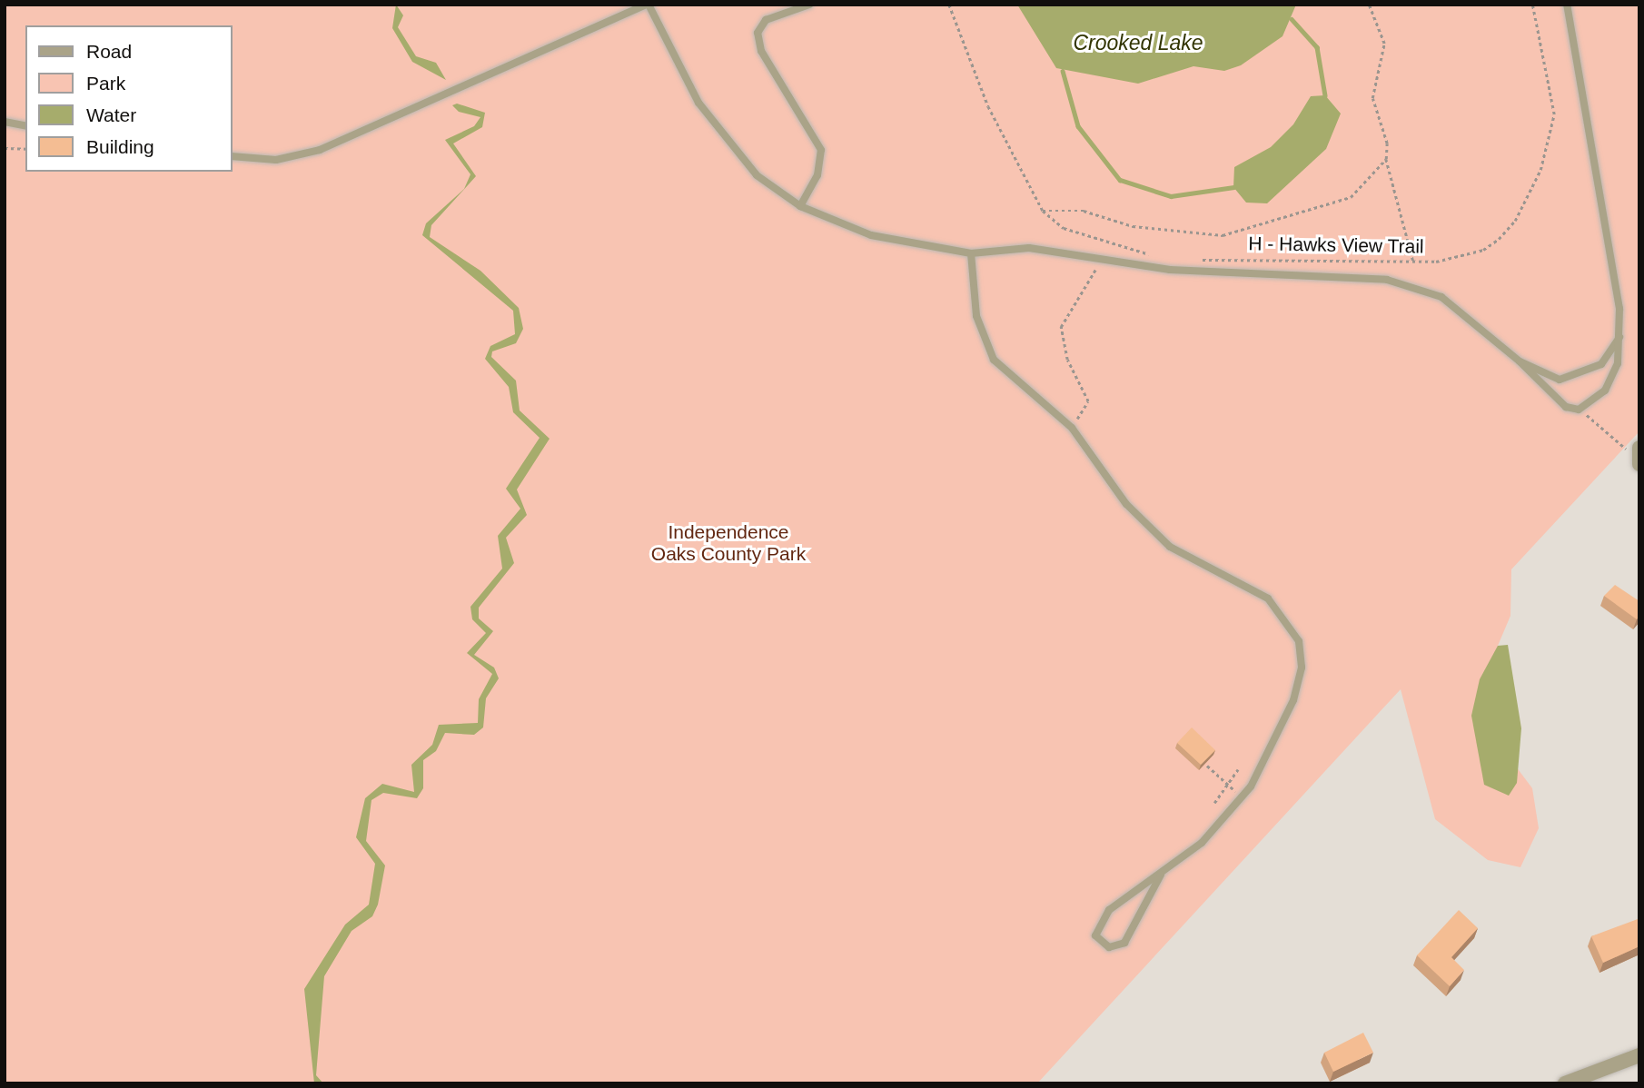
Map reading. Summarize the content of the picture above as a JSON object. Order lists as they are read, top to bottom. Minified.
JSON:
{"streets":{"path":["H - Hawks View Trail"]},"water":["Crooked Lake"],"parks":["Independence Oaks County Park"],"legend":["Road","Park","Water","Building"]}
